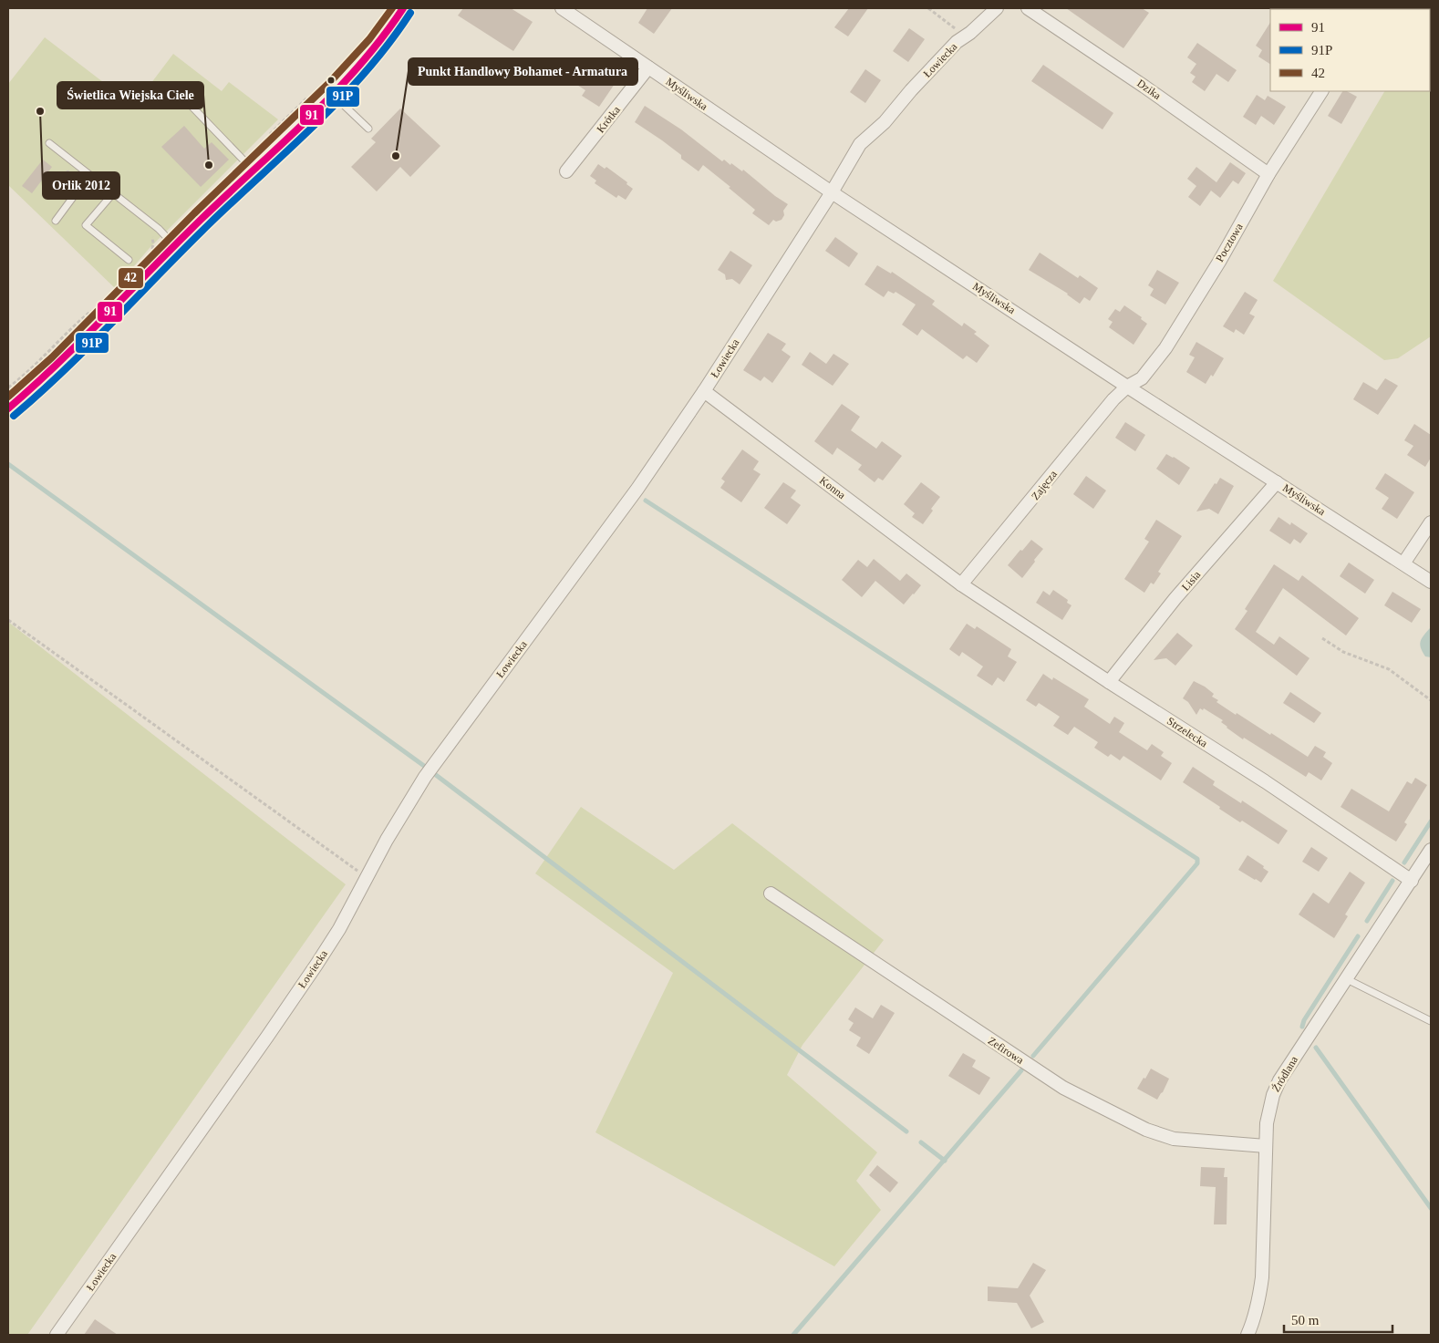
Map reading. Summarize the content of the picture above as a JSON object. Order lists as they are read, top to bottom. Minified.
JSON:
{"streets":{"street":["Łowiecka","Dzika","Myśliwska","Krótka","Pocztowa","Zajęcza","Konna","Lisia","Strzelecka","Zefirowa","Źródlana"]},"crossings":[["Łowiecka","Myśliwska"],["Łowiecka","Konna"],["Dzika","Pocztowa"],["Myśliwska","Krótka"],["Myśliwska","Pocztowa"],["Myśliwska","Zajęcza"],["Myśliwska","Lisia"],["Pocztowa","Zajęcza"],["Zajęcza","Konna"],["Zajęcza","Strzelecka"],["Konna","Strzelecka"],["Lisia","Strzelecka"],["Strzelecka","Źródlana"],["Zefirowa","Źródlana"]],"places":["Orlik 2012","Punkt Handlowy Bohamet - Armatura","Świetlica Wiejska Ciele"],"lines":["transit line 91","transit line 42","transit line 91P"],"legend":["91","91P","42"],"scale_bar":"50 m"}
